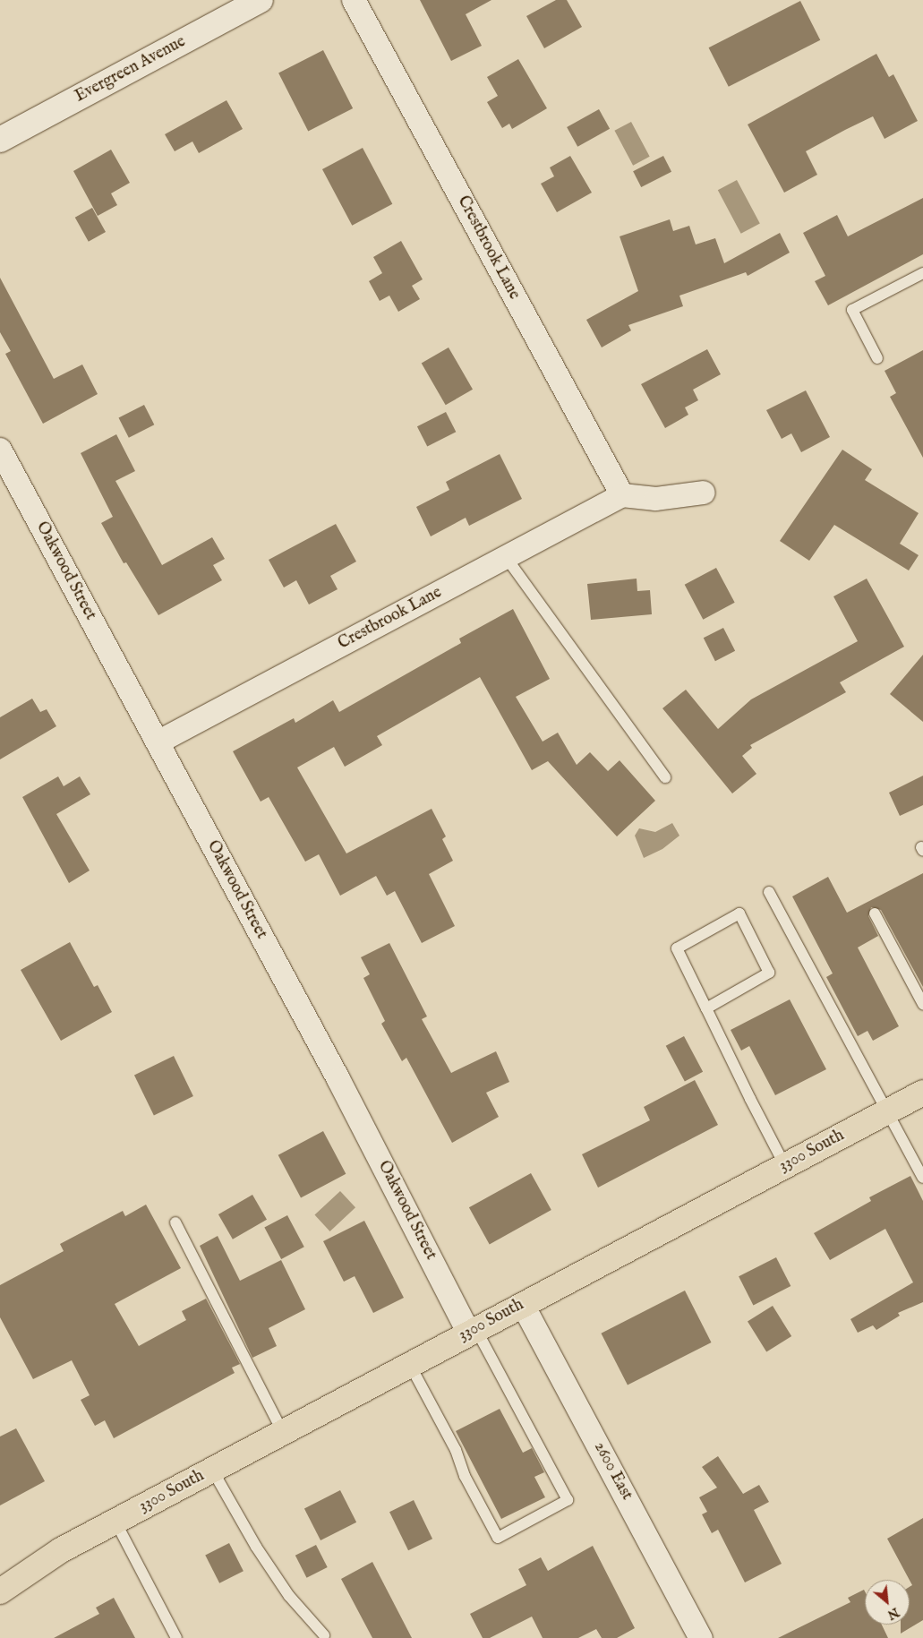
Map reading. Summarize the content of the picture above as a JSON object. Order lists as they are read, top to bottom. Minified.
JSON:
{"streets":{"main road":["3300 South"],"street":["Evergreen Avenue","Crestbrook Lane","Oakwood Street","2600 East"]},"crossings":[["Crestbrook Lane","Oakwood Street"],["Oakwood Street","3300 South"],["3300 South","2600 East"]],"north":"bottom right"}
